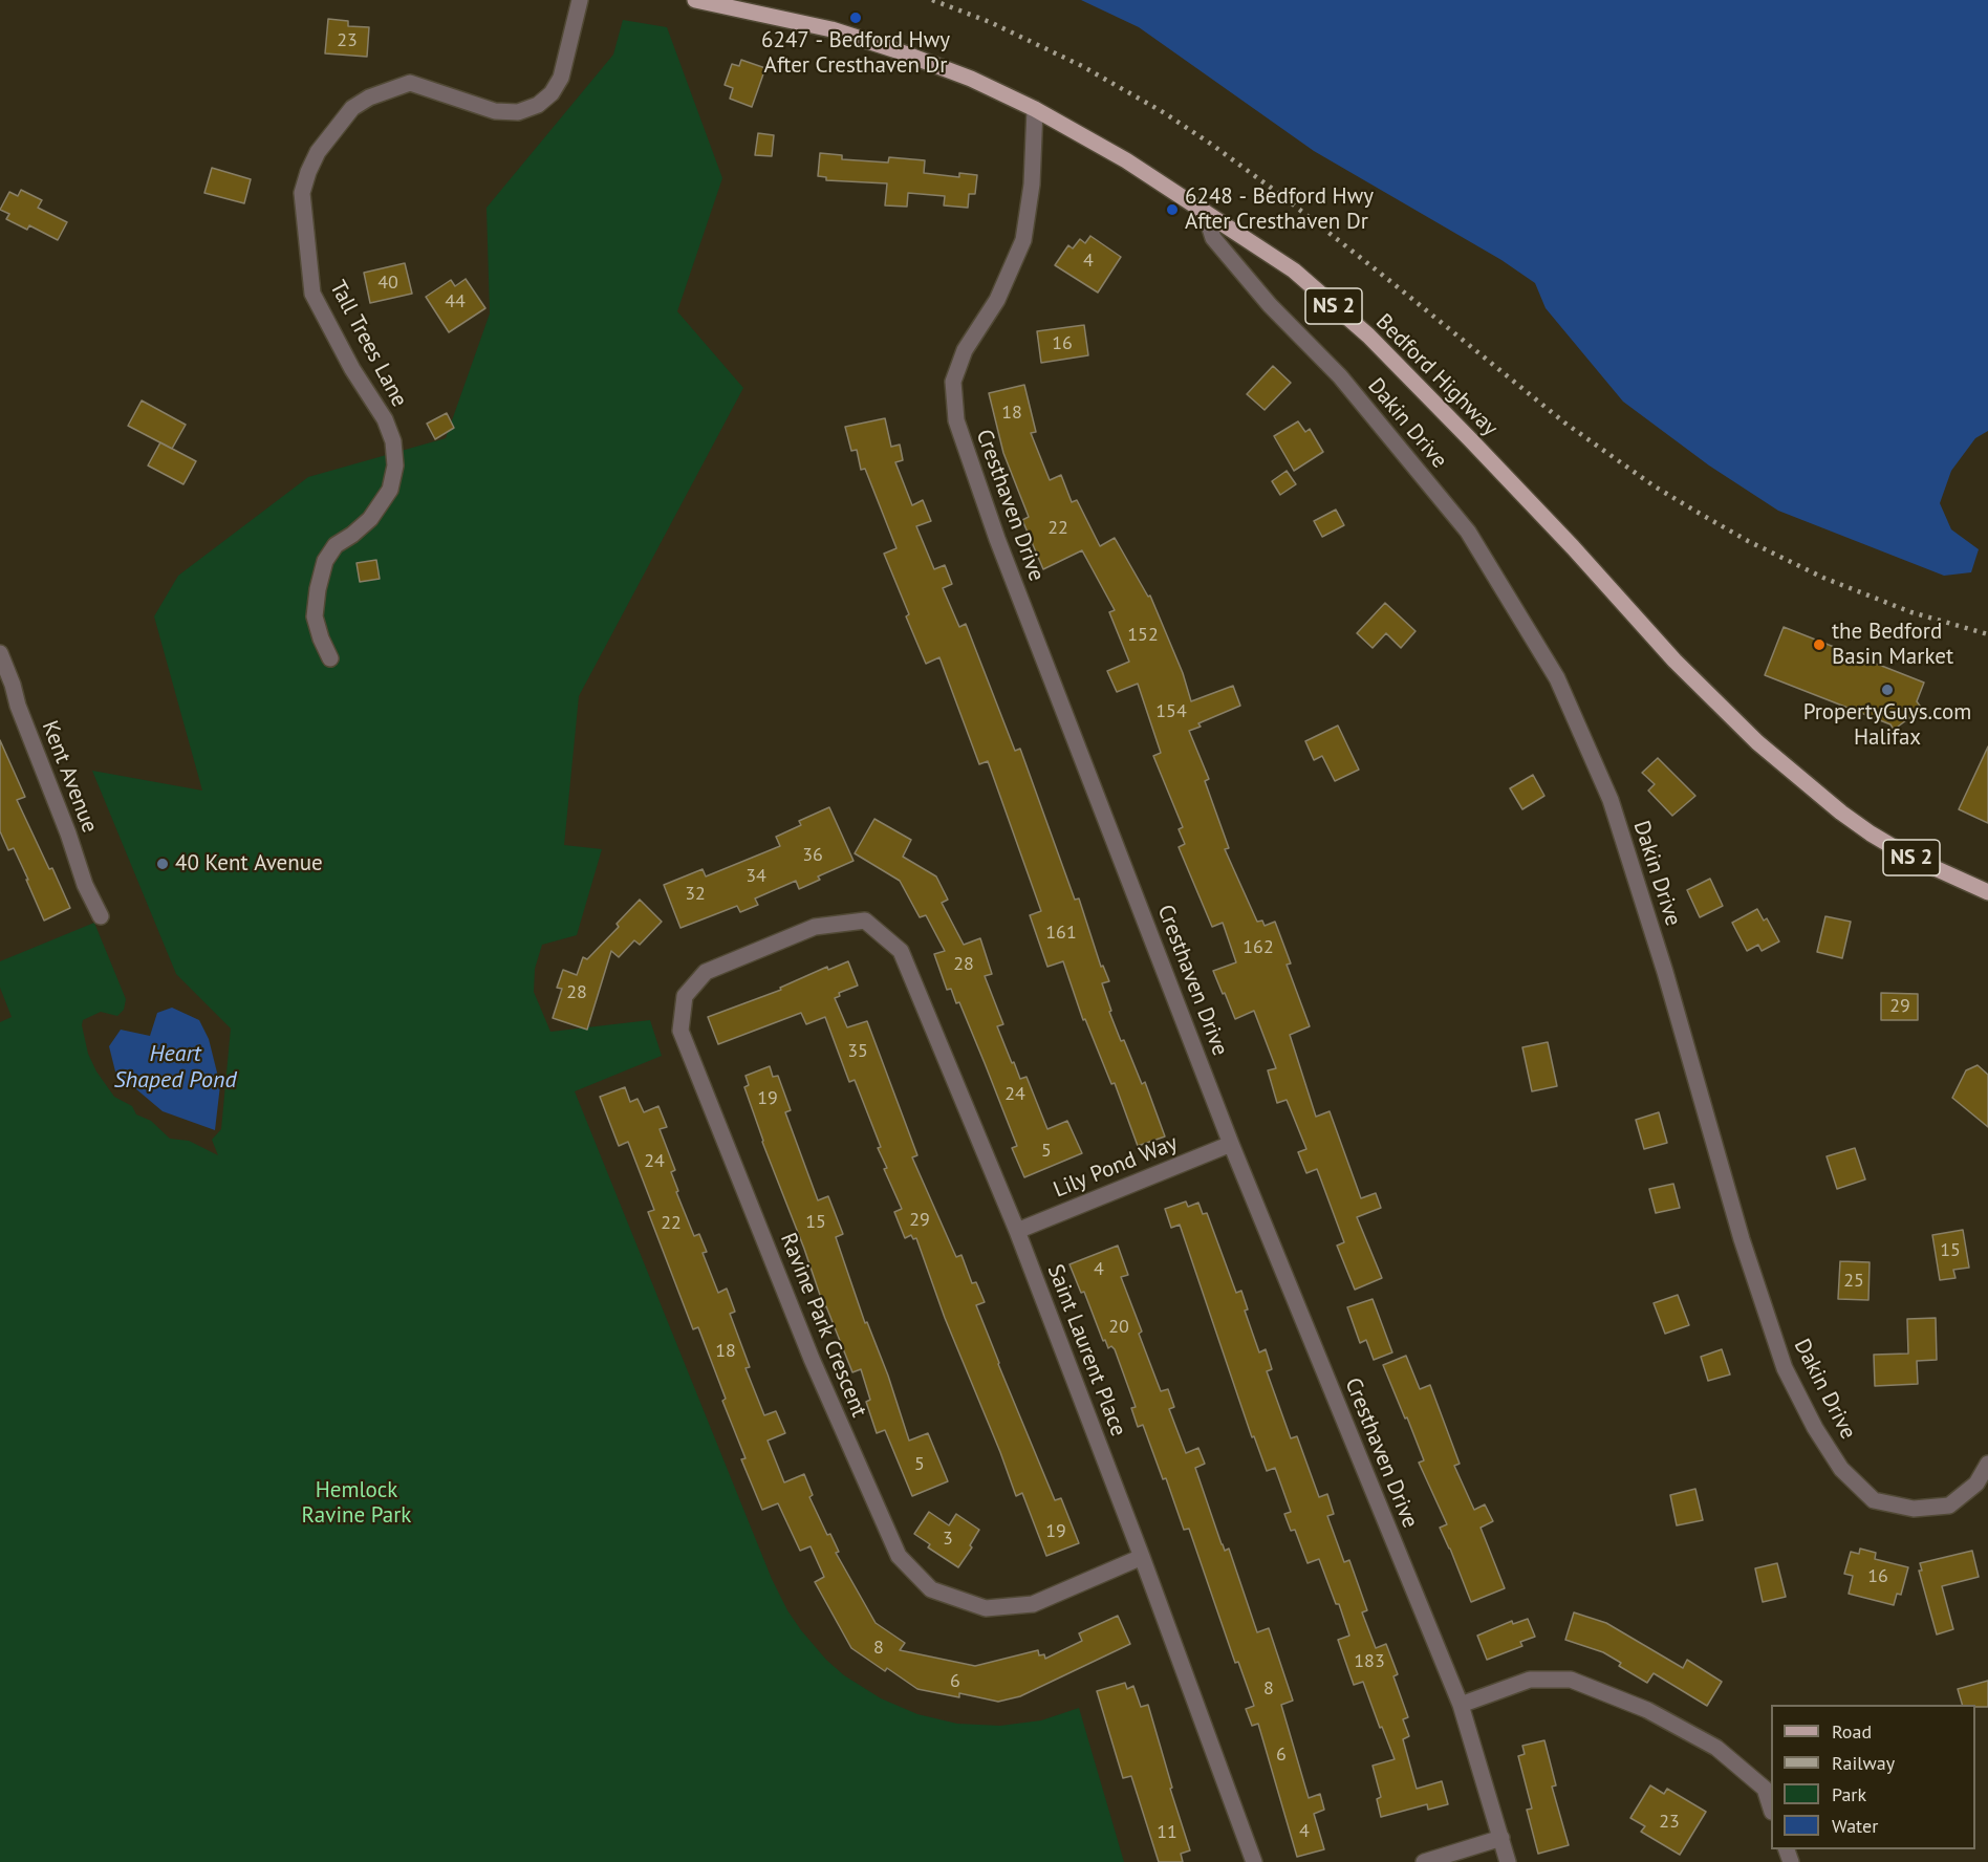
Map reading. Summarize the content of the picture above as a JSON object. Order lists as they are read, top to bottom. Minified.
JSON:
{"streets":{"main road":["NS 2","Bedford Highway"],"street":["Tall Trees Lane","Dakin Drive","Cresthaven Drive","Kent Avenue","Lily Pond Way","Ravine Park Crescent","Saint Laurent Place"]},"crossings":[["Bedford Highway","Dakin Drive"],["Bedford Highway","Cresthaven Drive"],["Cresthaven Drive","Lily Pond Way"],["Lily Pond Way","Saint Laurent Place"],["Ravine Park Crescent","Saint Laurent Place"]],"water":["Heart Shaped Pond"],"parks":["Hemlock Ravine Park"],"places":["6247 - Bedford Hwy After Cresthaven Dr","6248 - Bedford Hwy After Cresthaven Dr","the Bedford Basin Market","PropertyGuys.com Halifax","40 Kent Avenue"],"house_numbers":["23","4","40","44","16","18","22","152","154","36","34","32","161","162","28","28","29","35","24","19","5","24","29","15","22","15","4","25","20","18","5","19","3","16","8","183","6","8","6","23","4","11"],"legend":["Road","Railway","Park","Water"]}
